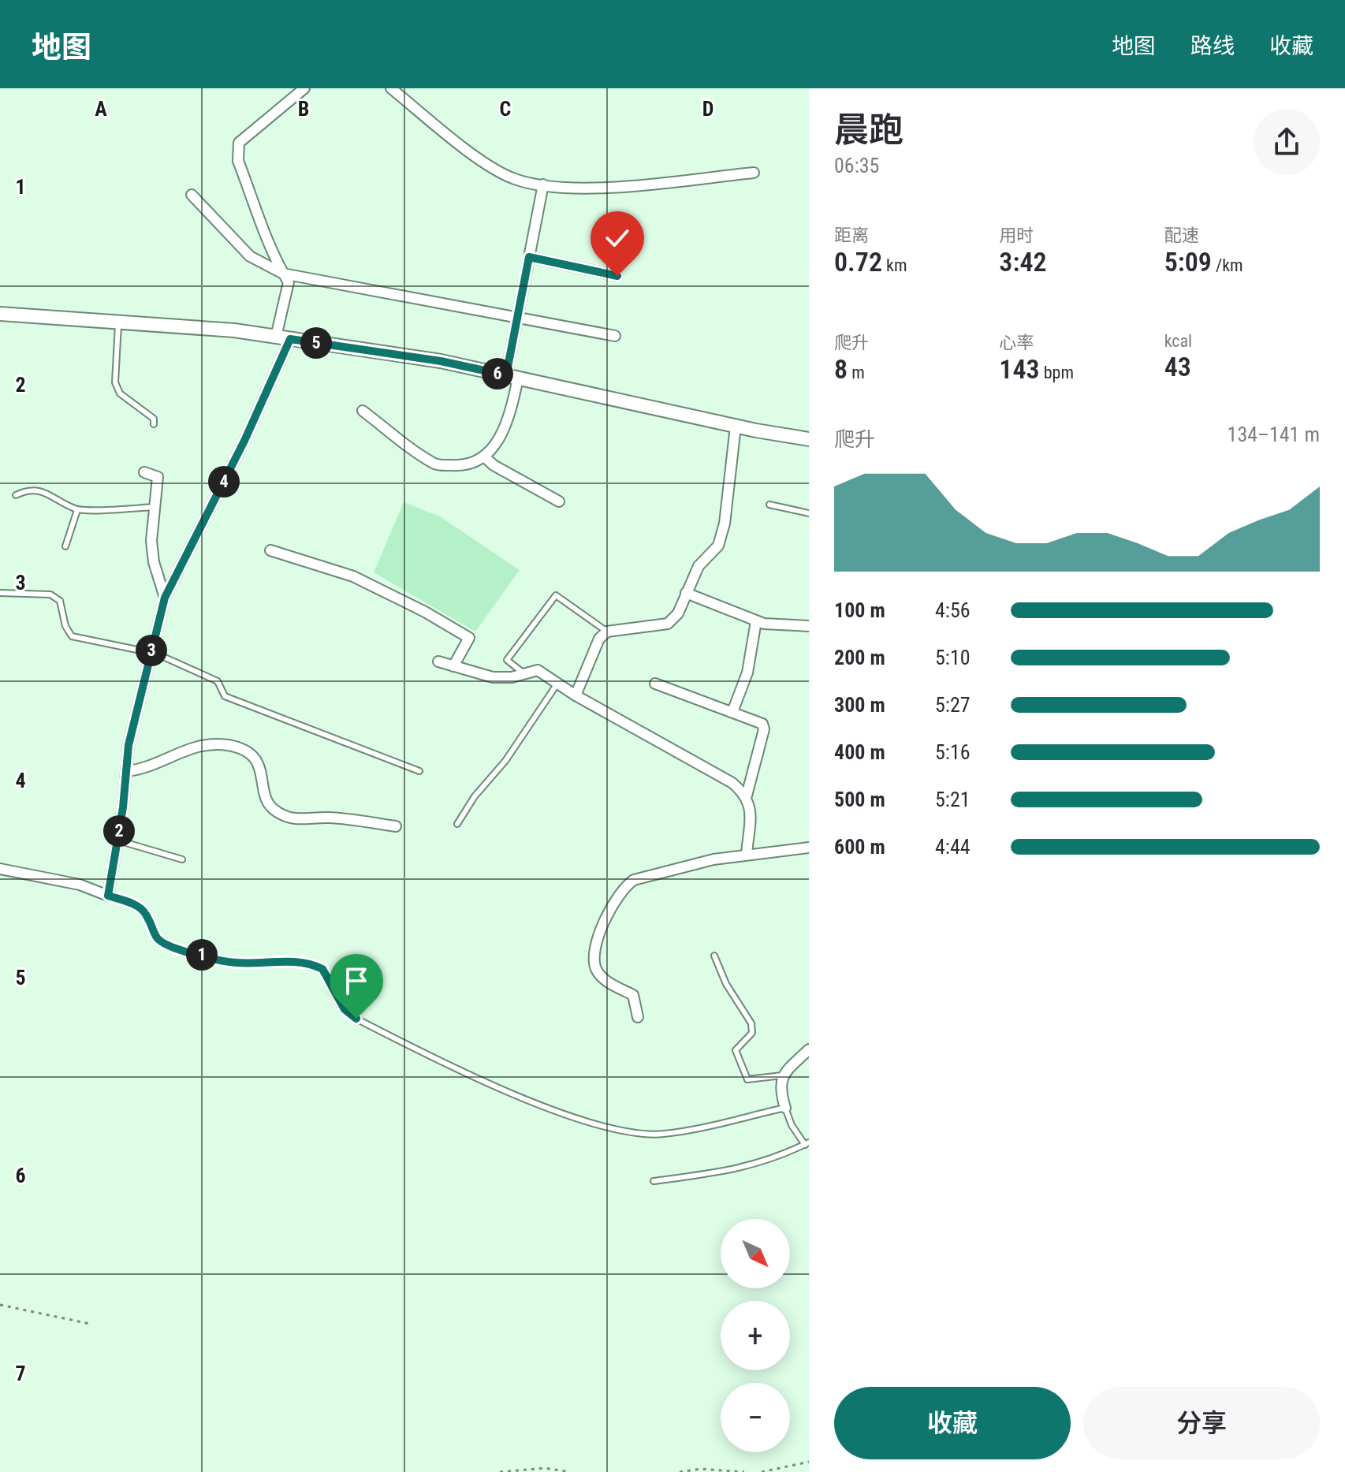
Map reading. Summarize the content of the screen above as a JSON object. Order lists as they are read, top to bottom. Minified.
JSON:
{"north":"bottom right","page":{"header":"地图","nav":["地图","路线","收藏"],"heading":["晨跑","06:35"],"stats":[["距离","0.72 km"],["用时","3:42"],["配速","5:09 /km"],["爬升","8 m"],["心率","143 bpm"],["kcal","43"]],"pins":["5","6","4","3","2","1"],"chart":["爬升","134–141 m"],"list":[{"name":"100 m","note":"4:56"},{"name":"200 m","note":"5:10"},{"name":"300 m","note":"5:27"},{"name":"400 m","note":"5:16"},{"name":"500 m","note":"5:21"},{"name":"600 m","note":"4:44"}],"map_buttons":["+","−"],"buttons":["收藏","分享"]},"grid":{"columns":["A","B","C","D"],"rows":["1","2","3","4","5","6","7"]}}
